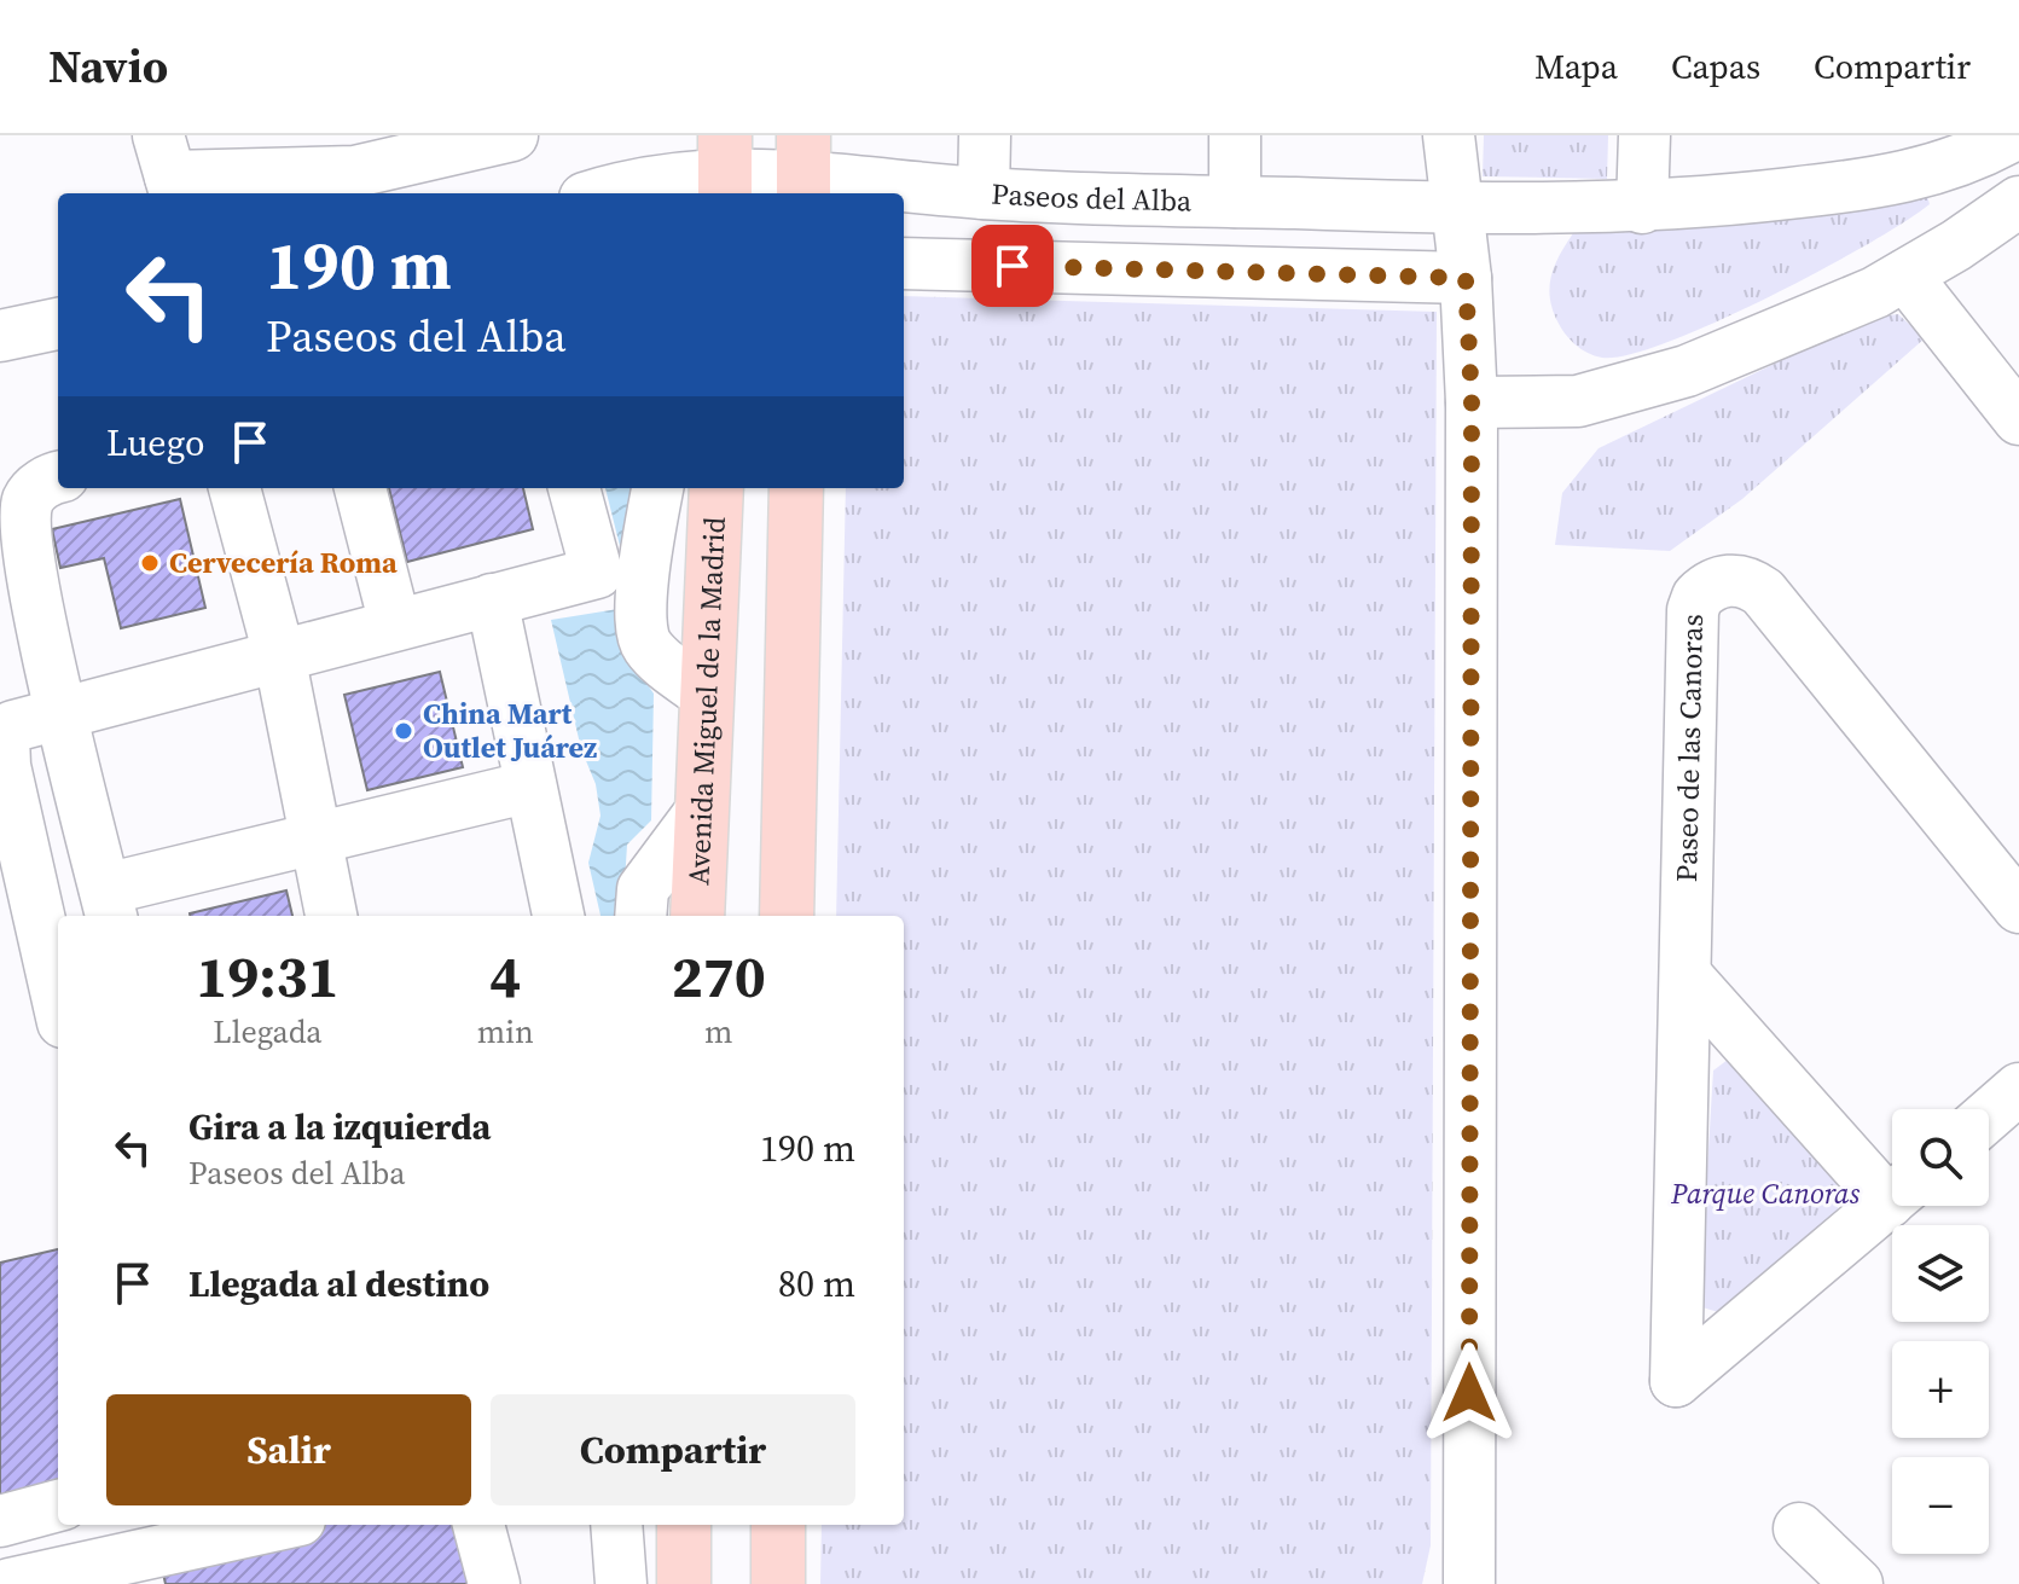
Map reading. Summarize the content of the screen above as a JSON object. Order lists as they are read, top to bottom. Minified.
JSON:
{"streets":{"main road":["Avenida Miguel de la Madrid"],"street":["Paseos del Alba","Paseo de las Canoras"]},"parks":["Parque Canoras"],"places":["Cervecería Roma","China Mart Outlet Juárez"],"page":{"header":"Navio","nav":["Mapa","Capas","Compartir"],"turn":["190 m","Paseos del Alba"],"then":"Luego","eta":["19:31","Llegada","4","min","270","m"],"list":[{"name":"Gira a la izquierda","note":"Paseos del Alba","value":"190 m"},{"name":"Llegada al destino","value":"80 m"}],"map_buttons":["+","−"],"buttons":["Salir","Compartir"]}}
